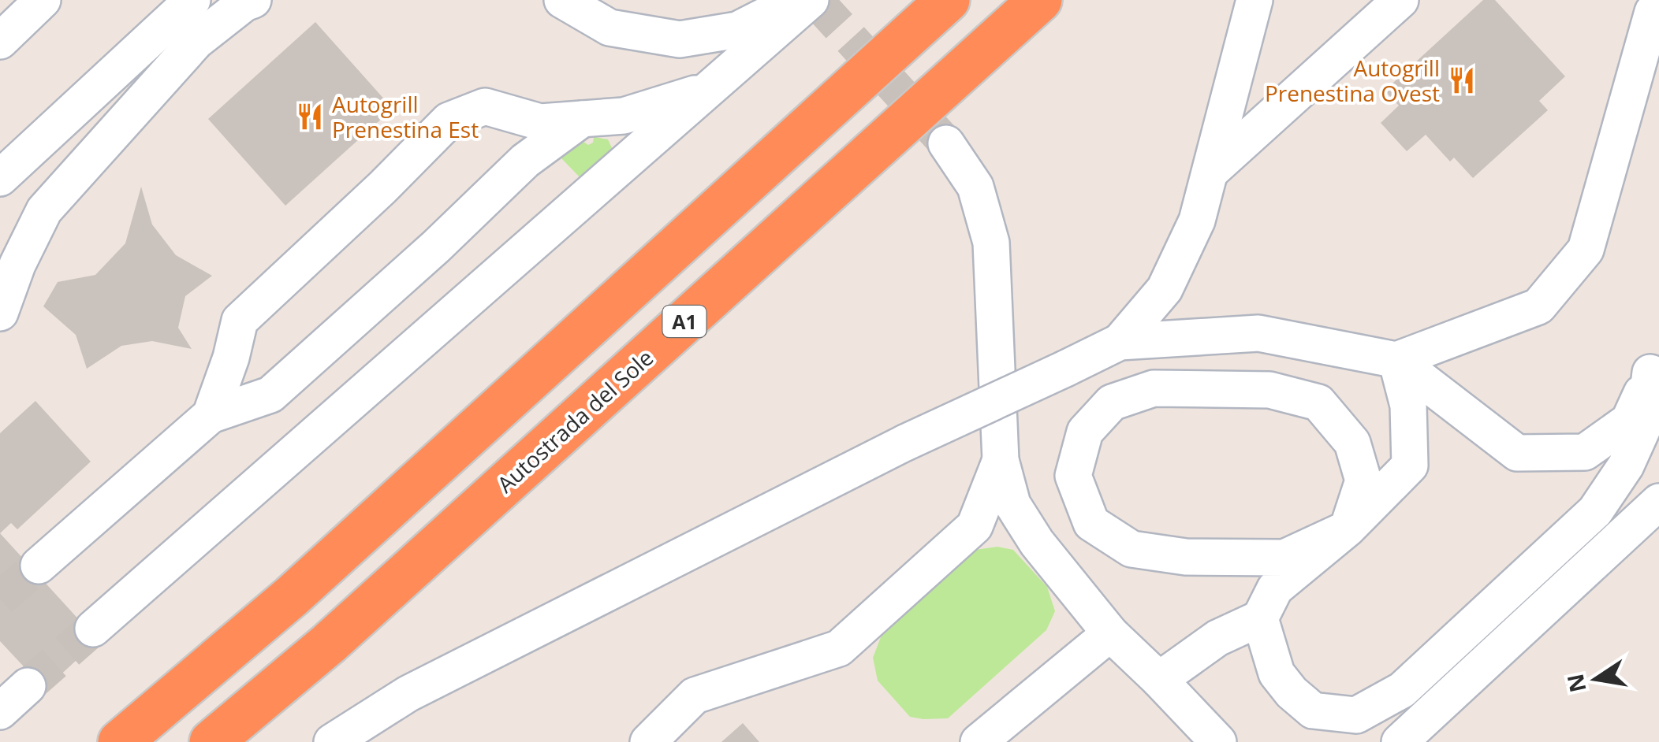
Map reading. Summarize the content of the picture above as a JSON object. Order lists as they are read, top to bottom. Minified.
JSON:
{"streets":{"highway":["A1","Autostrada del Sole"]},"places":{"restaurant":["Autogrill Prenestina Ovest","Autogrill Prenestina Est"]},"north":"left"}
